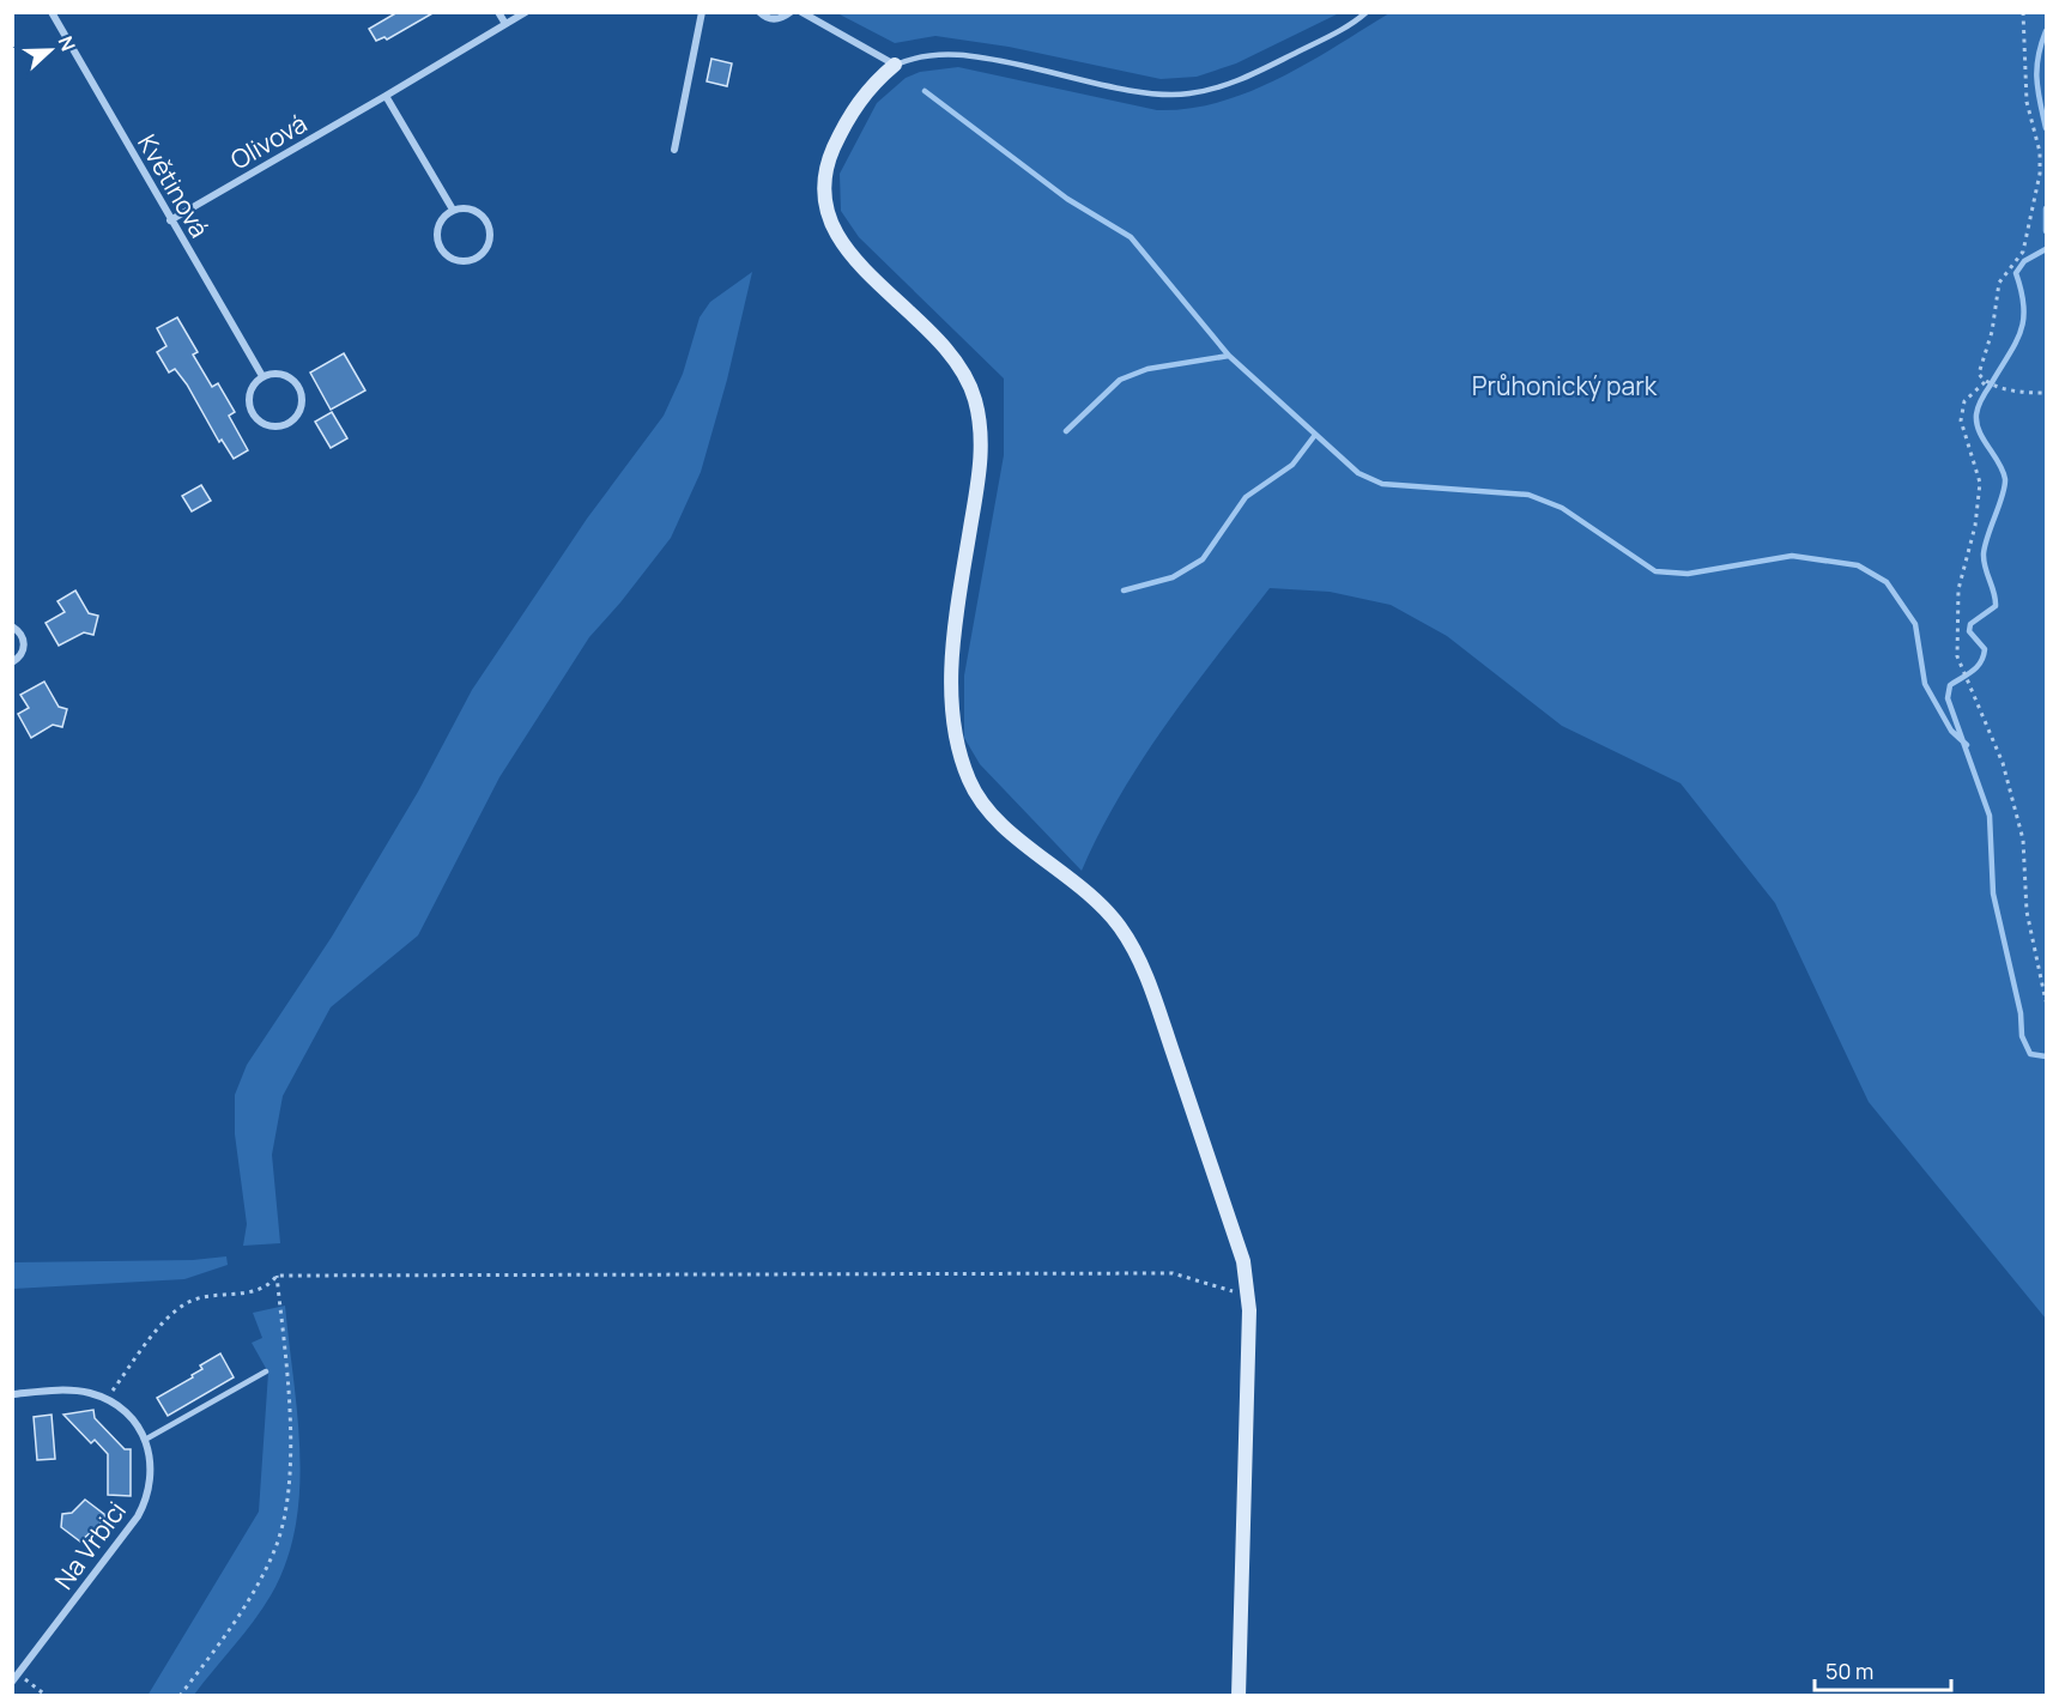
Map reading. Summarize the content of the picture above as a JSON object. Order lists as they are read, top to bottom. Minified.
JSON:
{"streets":{"street":["Olivová","Květinová","Na Vrbici"]},"crossings":[["Olivová","Květinová"]],"parks":["Průhonický park"],"scale_bar":"50 m","north":"right"}
